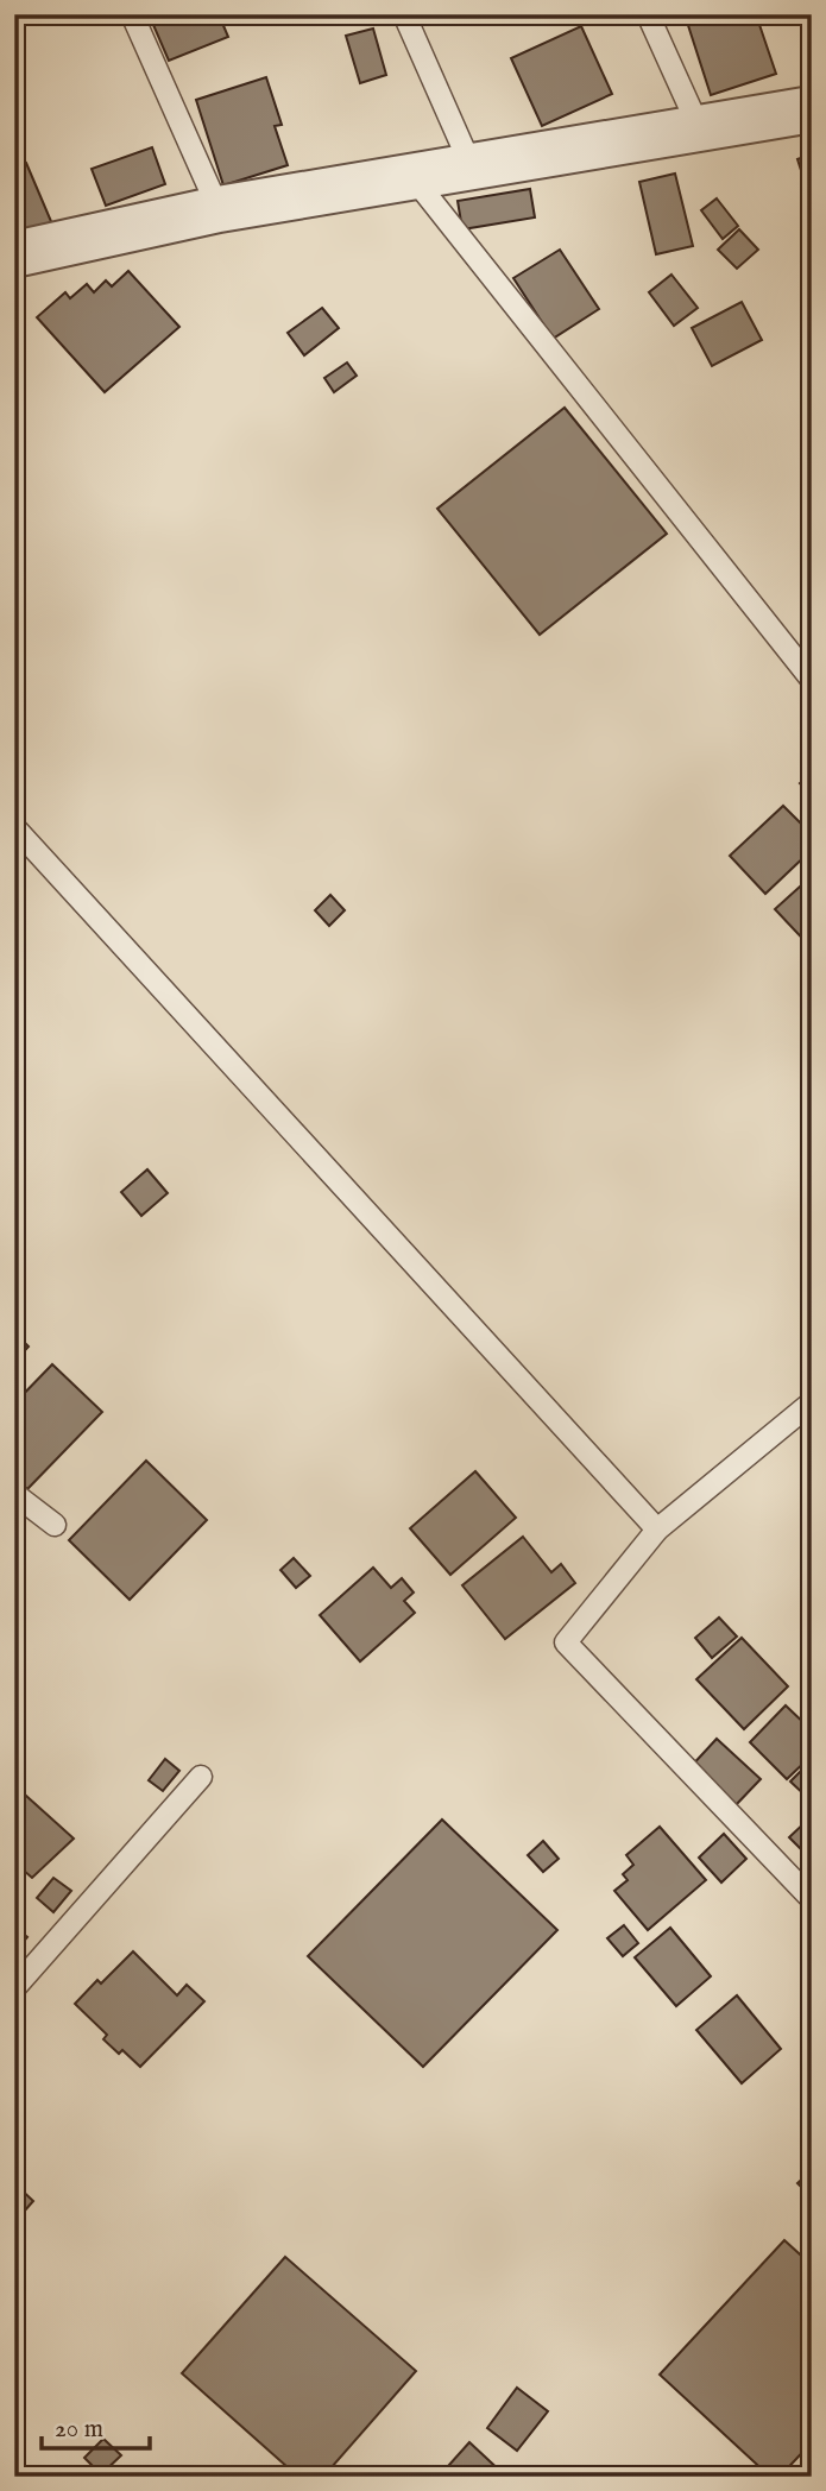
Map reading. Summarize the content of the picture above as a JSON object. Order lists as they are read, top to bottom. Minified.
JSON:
{"scale_bar":"20 m"}
